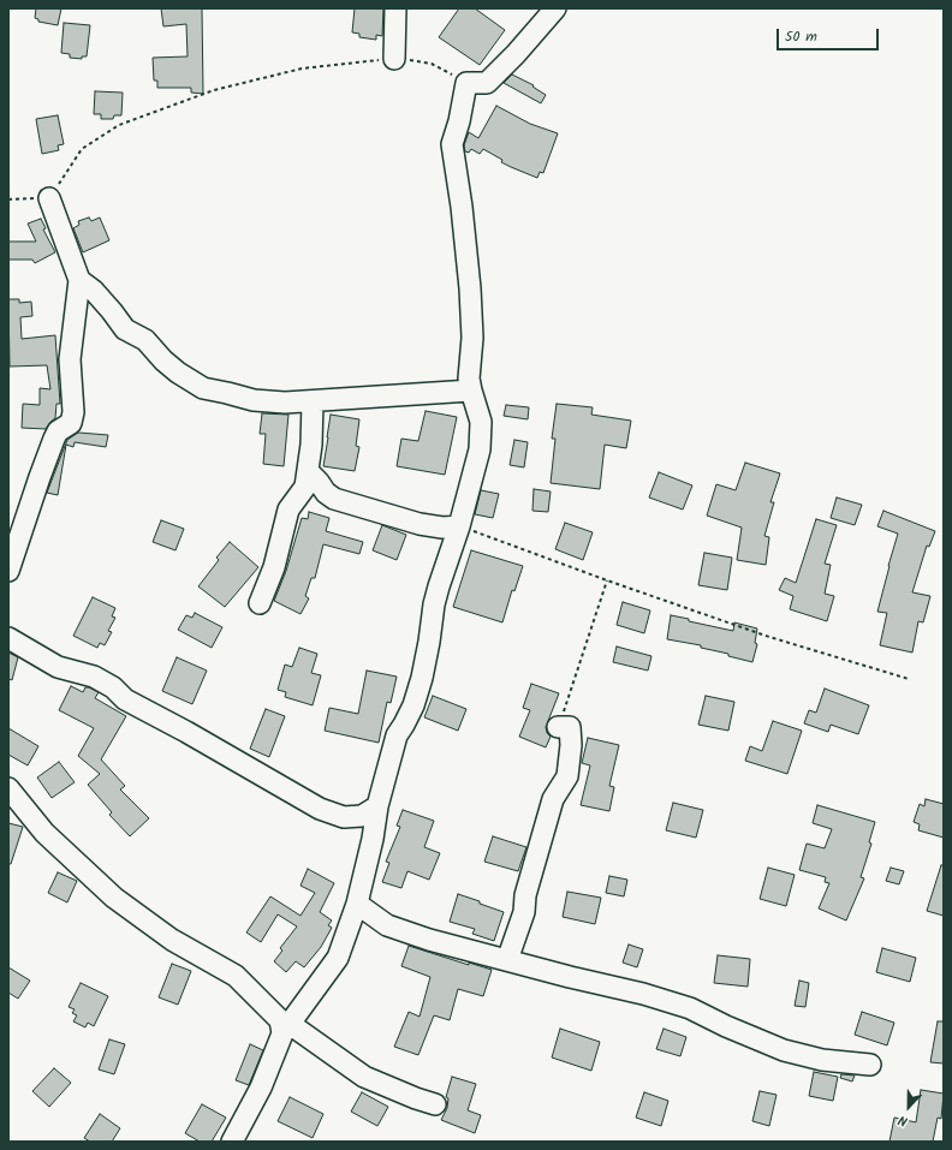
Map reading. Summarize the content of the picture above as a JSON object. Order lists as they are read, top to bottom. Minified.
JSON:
{"scale_bar":"50 m","north":"bottom"}
